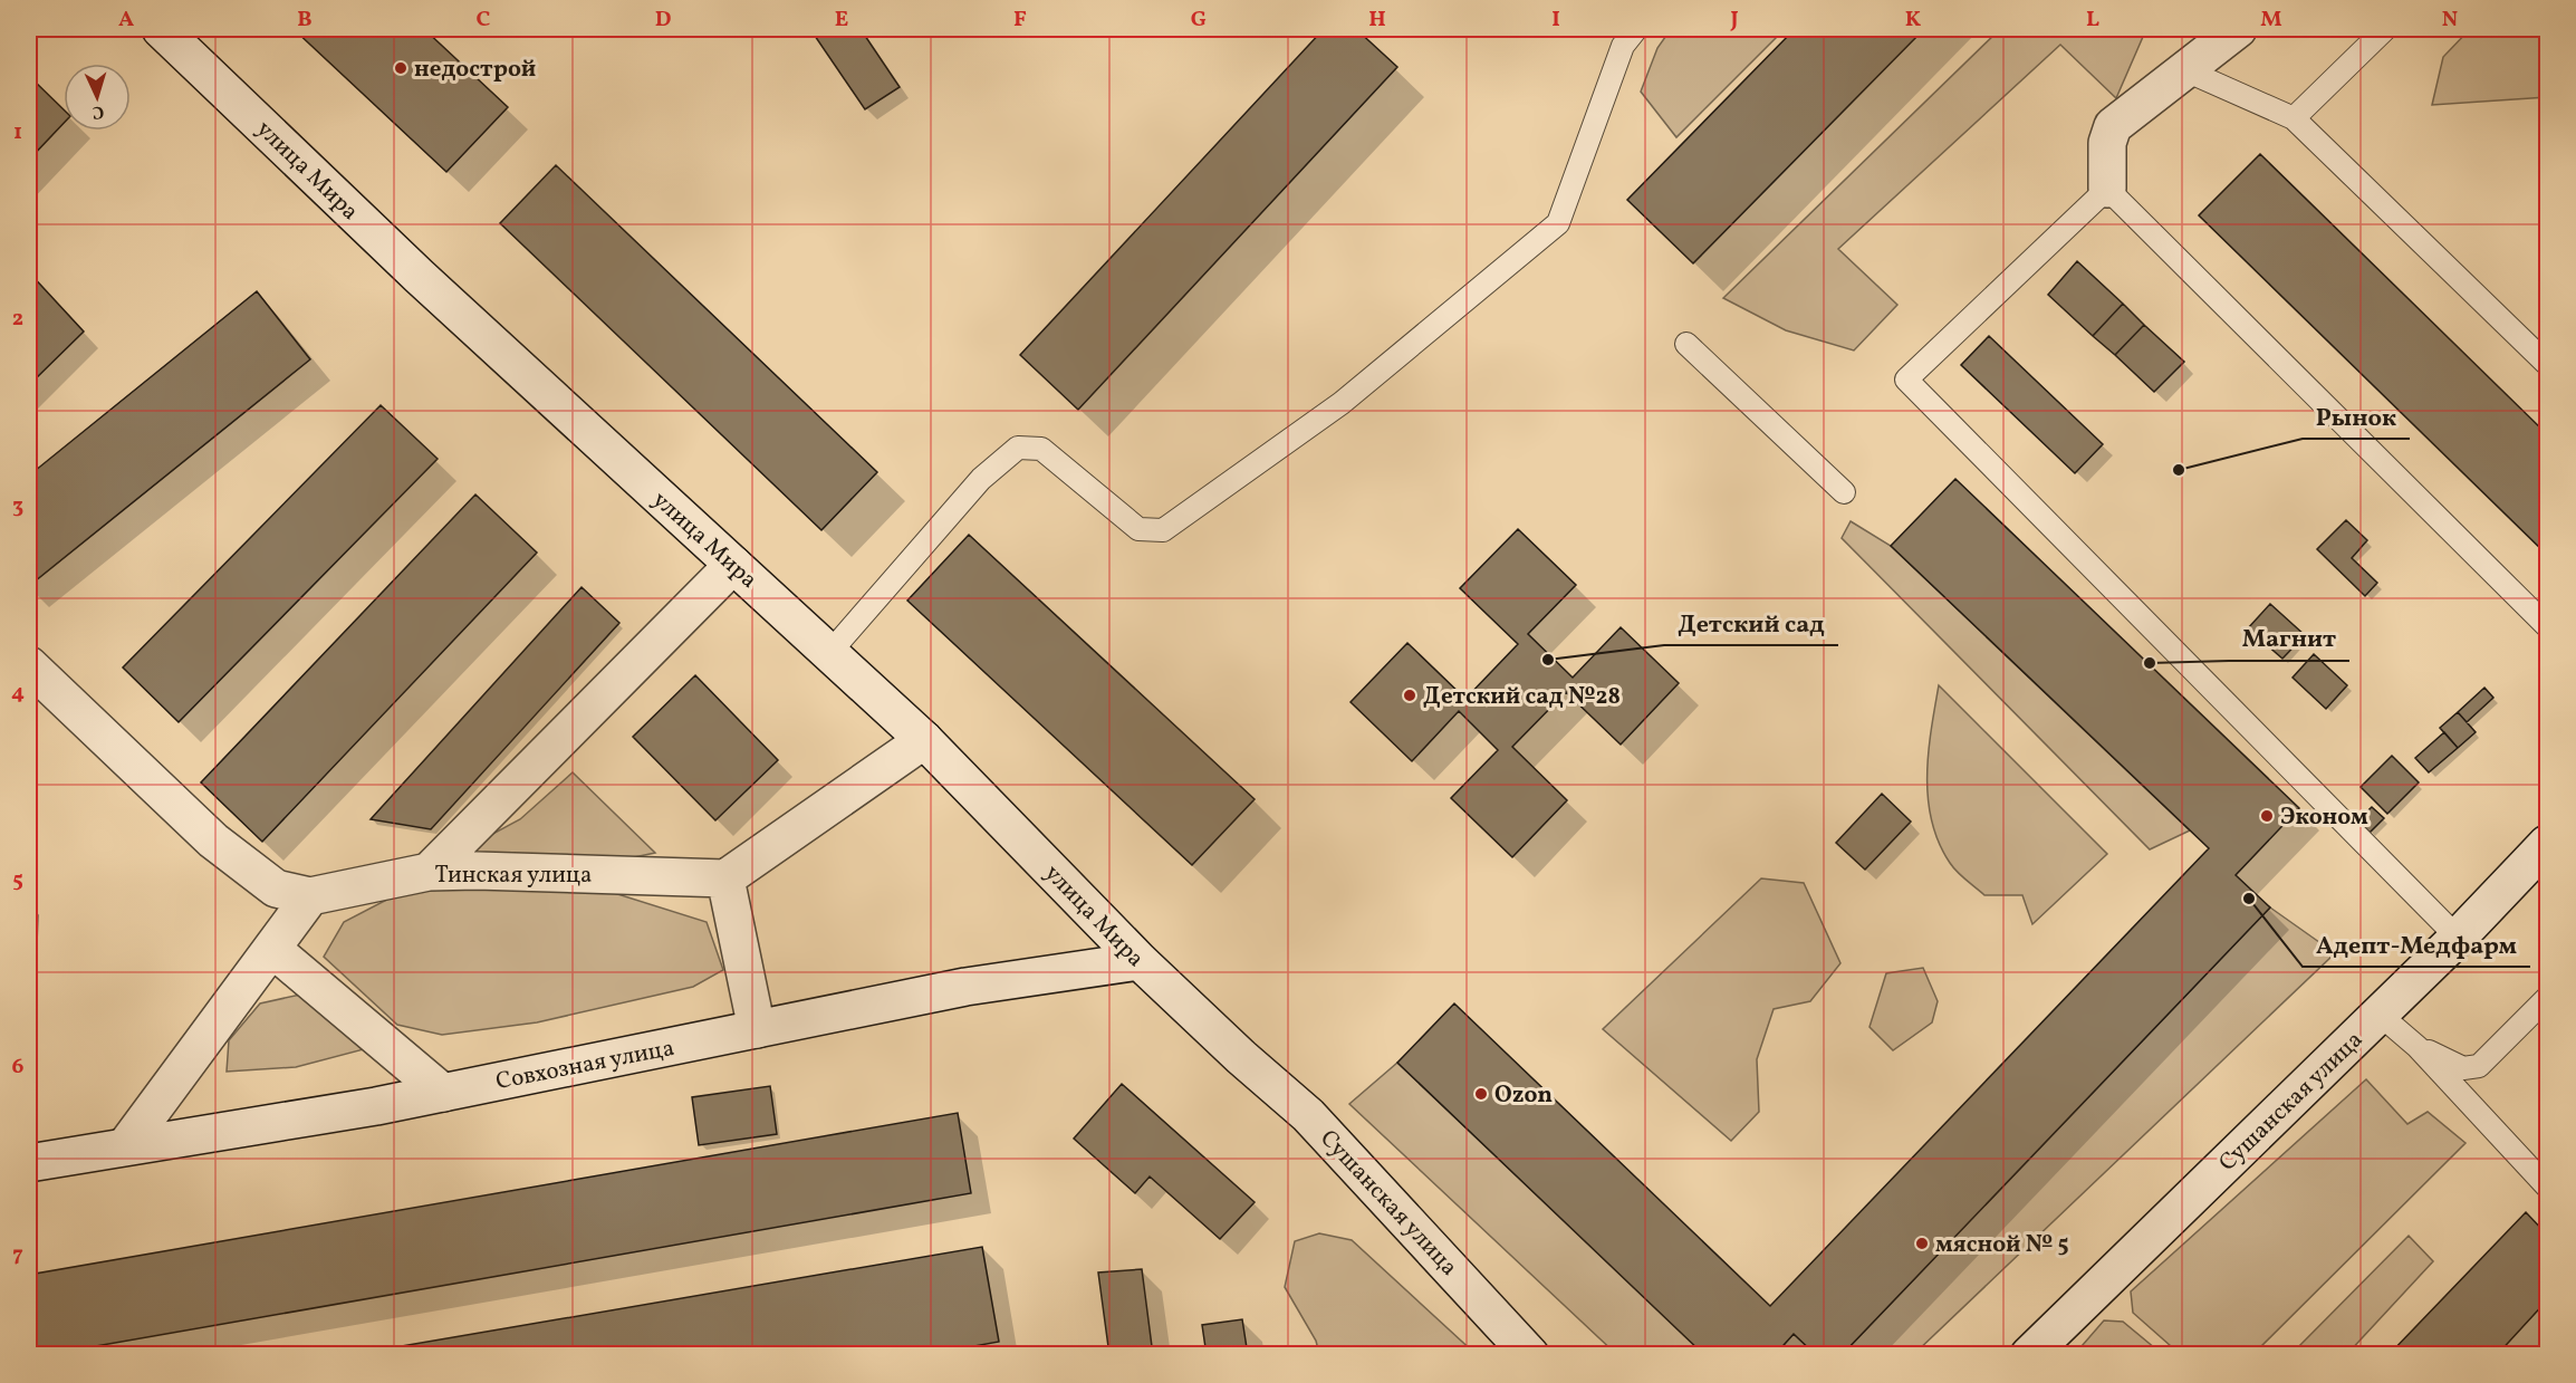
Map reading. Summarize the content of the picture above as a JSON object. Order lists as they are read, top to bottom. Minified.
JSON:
{"streets":{"main road":["улица Мира","Тинская улица","Совхозная улица","Сушанская улица"]},"crossings":[["улица Мира","Совхозная улица"],["улица Мира","Сушанская улица"]],"places":["недострой","Рынок","Детский сад","Магнит","Детский сад №28","Эконом","Адепт-Медфарм","Ozon","мясной № 5"],"north":"bottom","grid":{"columns":["A","B","C","D","E","F","G","H","I","J","K","L","M","N"],"rows":["1","2","3","4","5","6","7"]}}
